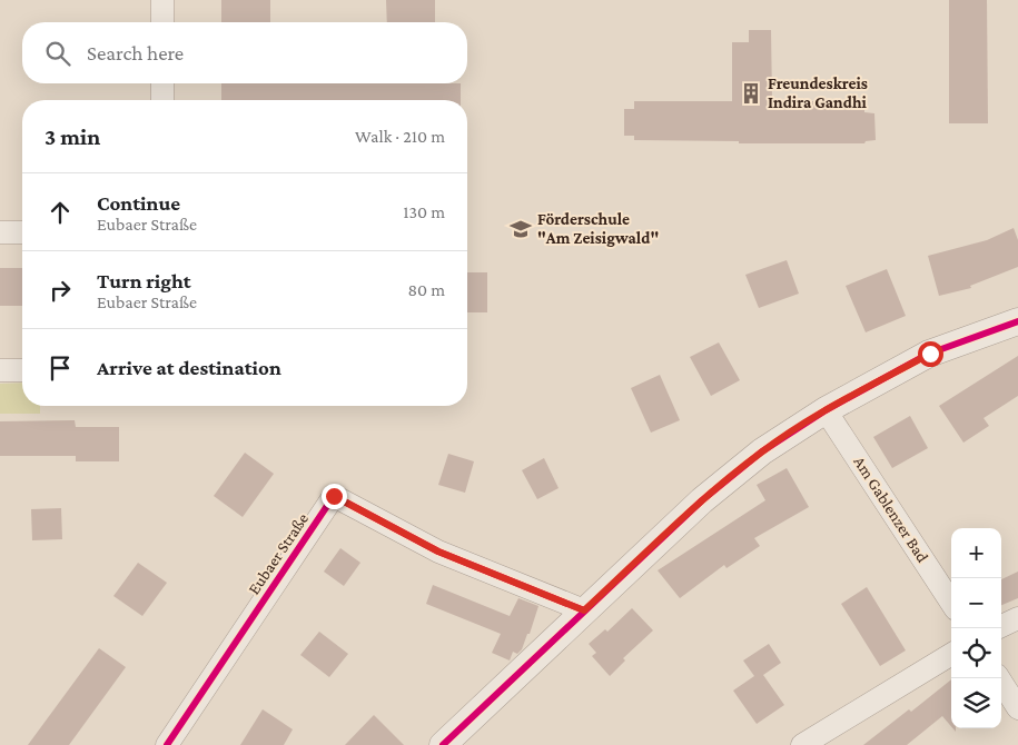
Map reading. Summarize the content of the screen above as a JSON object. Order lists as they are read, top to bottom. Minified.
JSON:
{"streets":{"street":["Am Gablenzer Bad","Eubaer Straße"]},"places":{"building":["Freundeskreis Indira Gandhi"],"school or university":["Förderschule \"Am Zeisigwald\""]},"page":{"search":"Search here","heading":["3 min","Walk · 210 m"],"list":[["Continue","Eubaer Straße","130 m"],["Turn right","Eubaer Straße","80 m"],"Arrive at destination"],"map_buttons":["+","−"]}}
